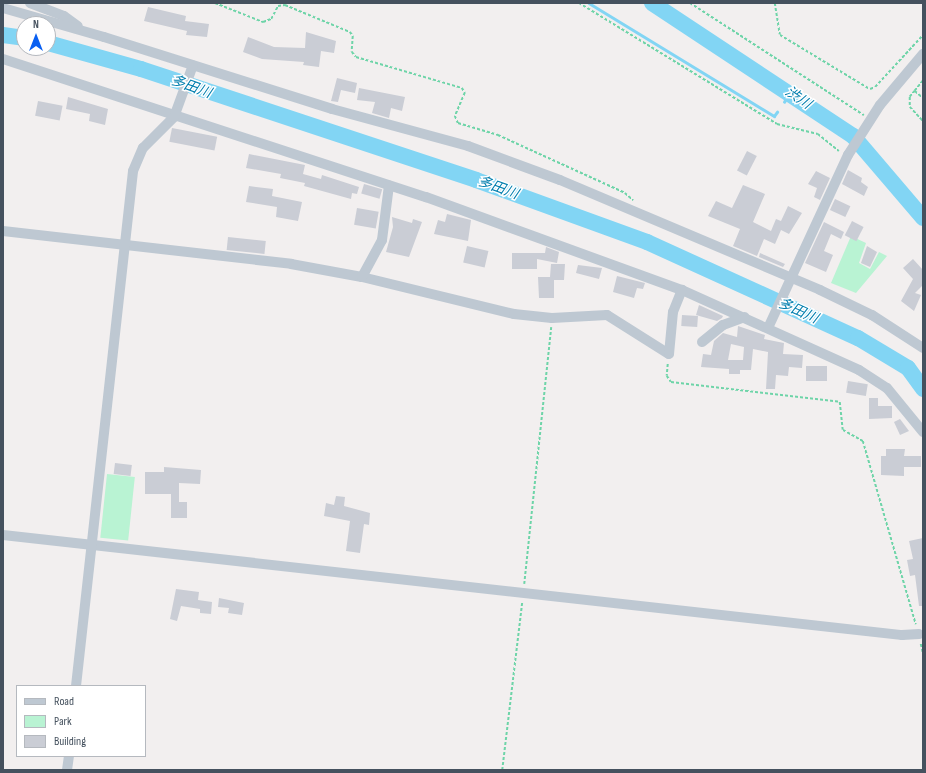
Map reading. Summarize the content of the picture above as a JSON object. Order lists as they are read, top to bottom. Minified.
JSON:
{"water":["多田川","渋川"],"legend":["Road","Park","Building"],"north":"top"}
